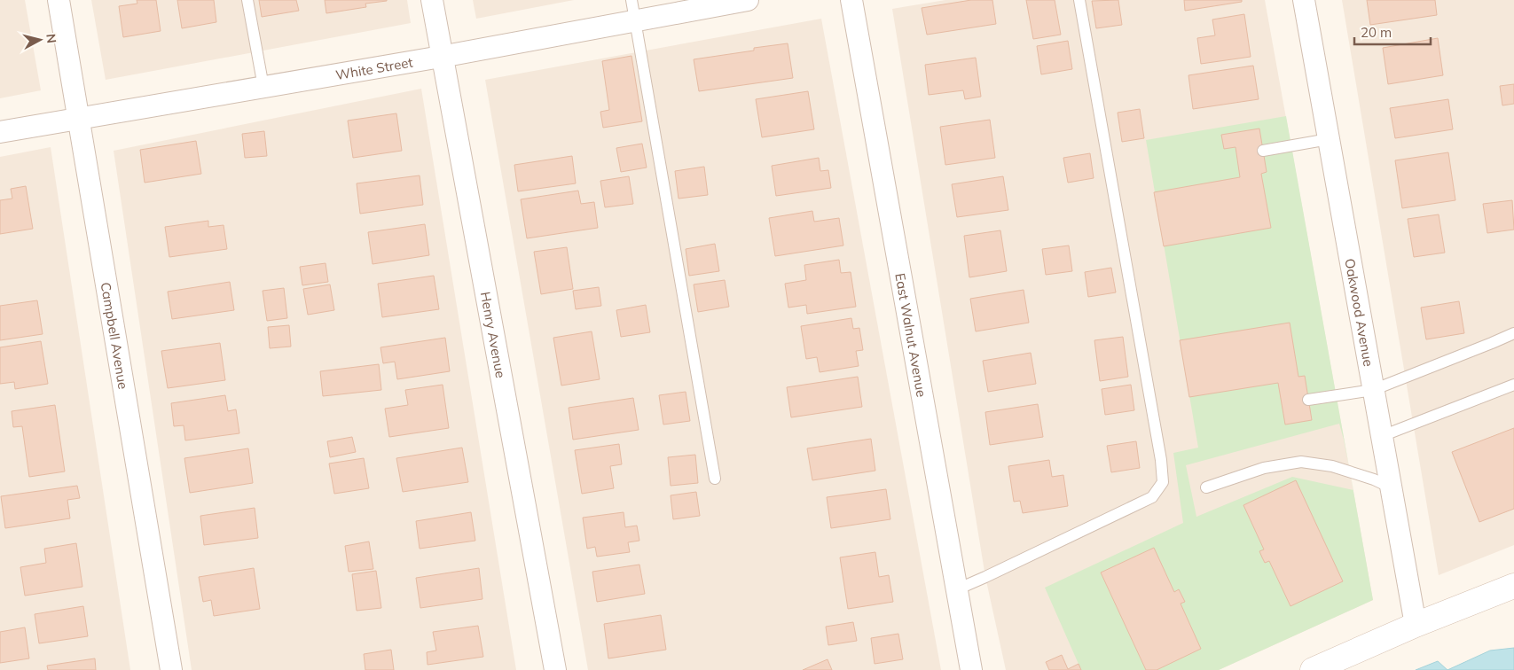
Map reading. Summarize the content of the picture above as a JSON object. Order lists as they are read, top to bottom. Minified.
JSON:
{"streets":{"street":["White Street","Oakwood Avenue","Campbell Avenue","Henry Avenue","East Walnut Avenue"]},"crossings":[["White Street","Campbell Avenue"],["White Street","Henry Avenue"]],"scale_bar":"20 m","north":"right"}
